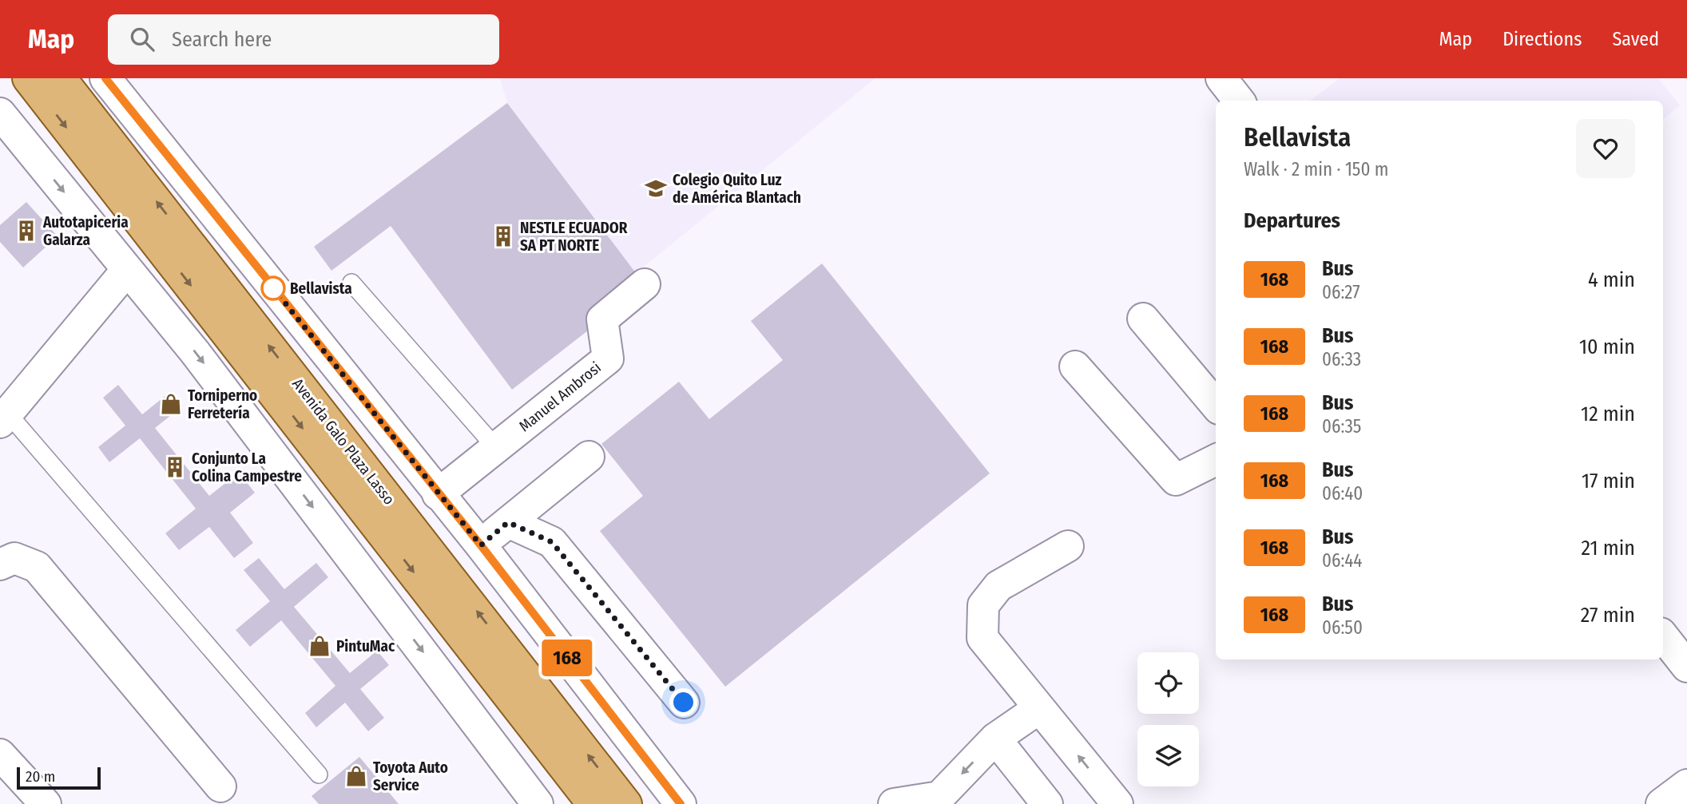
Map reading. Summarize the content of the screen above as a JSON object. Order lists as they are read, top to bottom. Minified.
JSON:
{"streets":{"main road":["Avenida Galo Plaza Lasso"],"street":["Manuel Ambrosi"]},"places":{"school or university":["Colegio Quito Luz de América Blantach"],"building":["Autotapiceria Galarza","NESTLE ECUADOR SA PT NORTE","Conjunto La Colina Campestre"],"other":["Bellavista"],"shop":["Torniperno Ferretería","PintuMac","Toyota Auto Service"]},"lines":["bus line 168"],"scale_bar":"20 m","page":{"header":"Map","search":"Search here","nav":["Map","Directions","Saved"],"on_map":"168","heading":[["Bellavista","Walk · 2 min · 150 m"],"Departures"],"list":[{"mark":"168","name":"Bus","note":"06:27","value":"4 min"},{"mark":"168","name":"Bus","note":"06:33","value":"10 min"},{"mark":"168","name":"Bus","note":"06:35","value":"12 min"},{"mark":"168","name":"Bus","note":"06:40","value":"17 min"},{"mark":"168","name":"Bus","note":"06:44","value":"21 min"},{"mark":"168","name":"Bus","note":"06:50","value":"27 min"}],"scale":"20 m"}}
